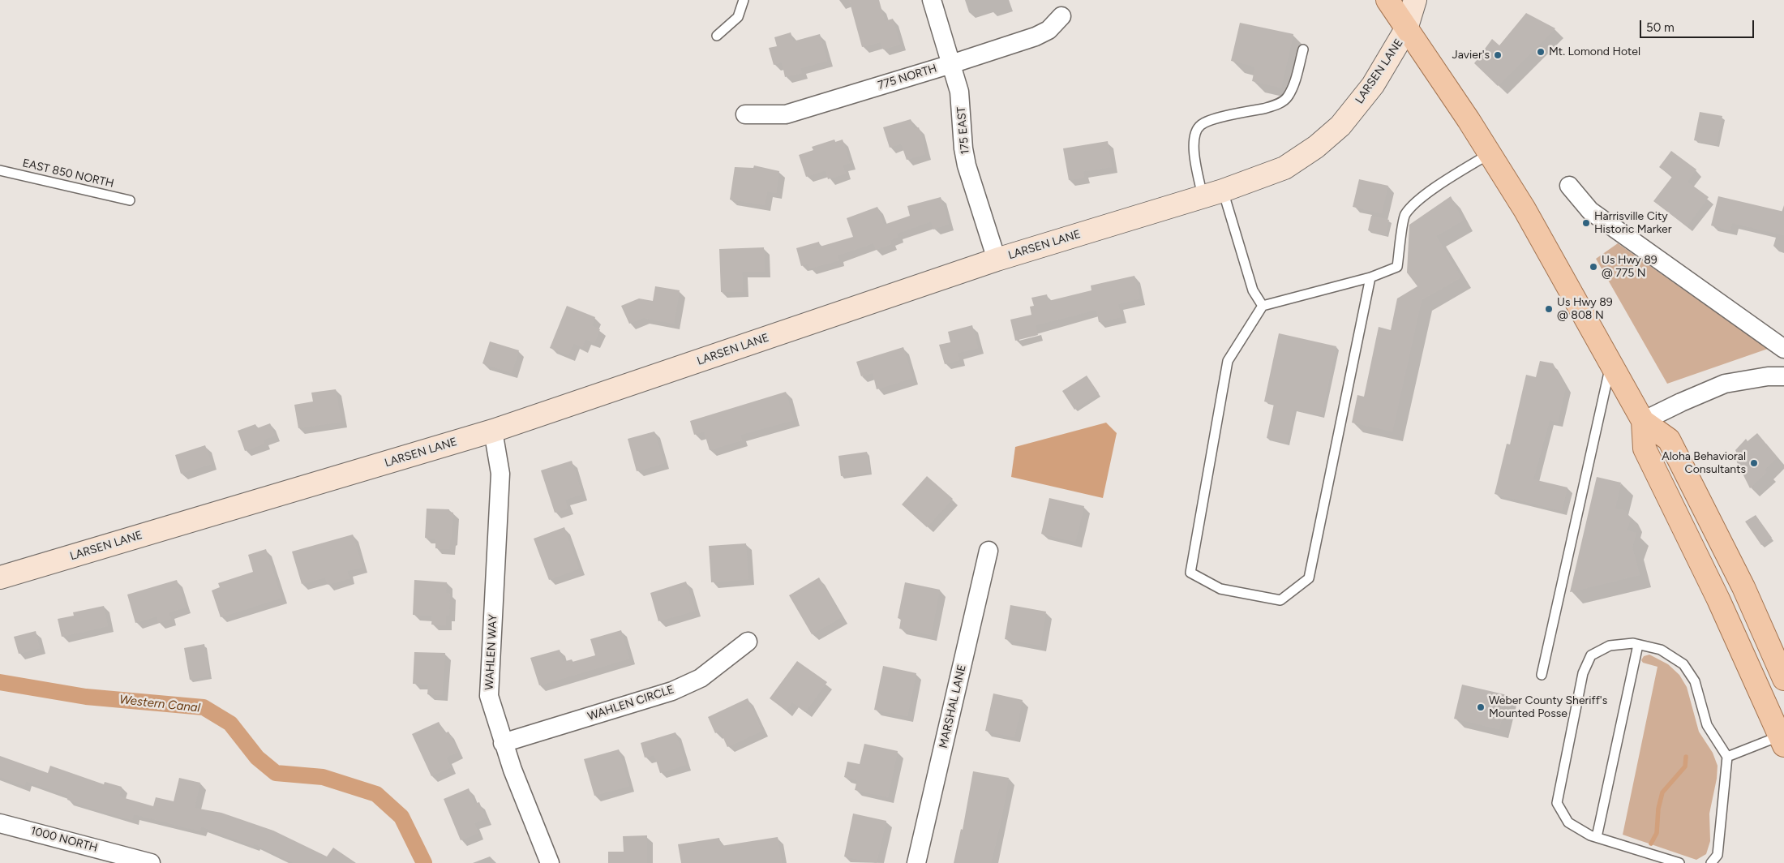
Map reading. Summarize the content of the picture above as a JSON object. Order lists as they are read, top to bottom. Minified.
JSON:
{"streets":{"main road":["LARSEN LANE"],"street":["775 NORTH","175 EAST","WAHLEN WAY","WAHLEN CIRCLE","MARSHAL LANE","1000 NORTH"],"lane":["EAST 850 NORTH"]},"crossings":[["LARSEN LANE","175 EAST"],["LARSEN LANE","WAHLEN WAY"],["775 NORTH","175 EAST"],["WAHLEN WAY","WAHLEN CIRCLE"]],"water":["Western Canal"],"places":["Mt. Lomond Hotel","Javier's","Harrisville City Historic Marker","Us Hwy 89 @ 775 N","Us Hwy 89 @ 808 N","Aloha Behavioral Consultants","Weber County Sheriff's Mounted Posse"],"scale_bar":"50 m"}
